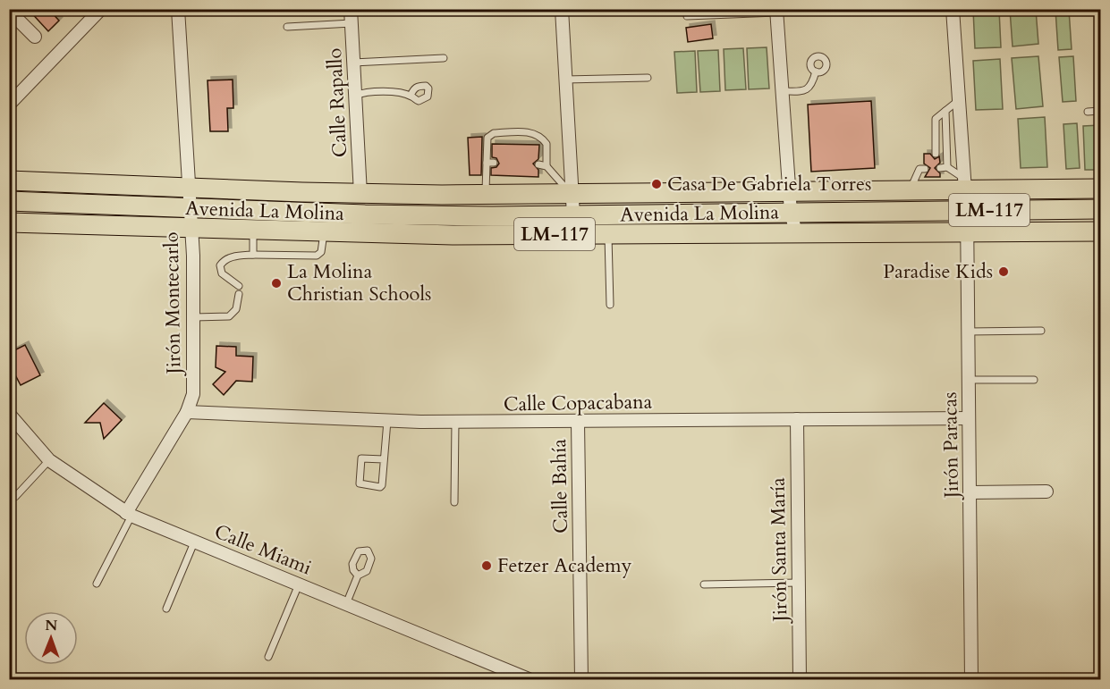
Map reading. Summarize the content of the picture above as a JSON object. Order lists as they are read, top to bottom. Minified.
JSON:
{"streets":{"main road":["LM-117","Avenida La Molina"],"street":["Calle Rapallo","Jirón Montecarlo","Calle Copacabana","Jirón Paracas","Calle Bahía","Calle Miami","Jirón Santa María"]},"crossings":[["Calle Rapallo","Avenida La Molina"],["Avenida La Molina","Jirón Montecarlo"],["Avenida La Molina","Jirón Paracas"],["Jirón Montecarlo","Calle Copacabana"],["Jirón Montecarlo","Calle Miami"],["Calle Copacabana","Jirón Paracas"],["Calle Copacabana","Calle Bahía"],["Calle Copacabana","Jirón Santa María"]],"places":["Casa De Gabriela Torres","Paradise Kids","La Molina Christian Schools","Fetzer Academy"],"north":"top"}
